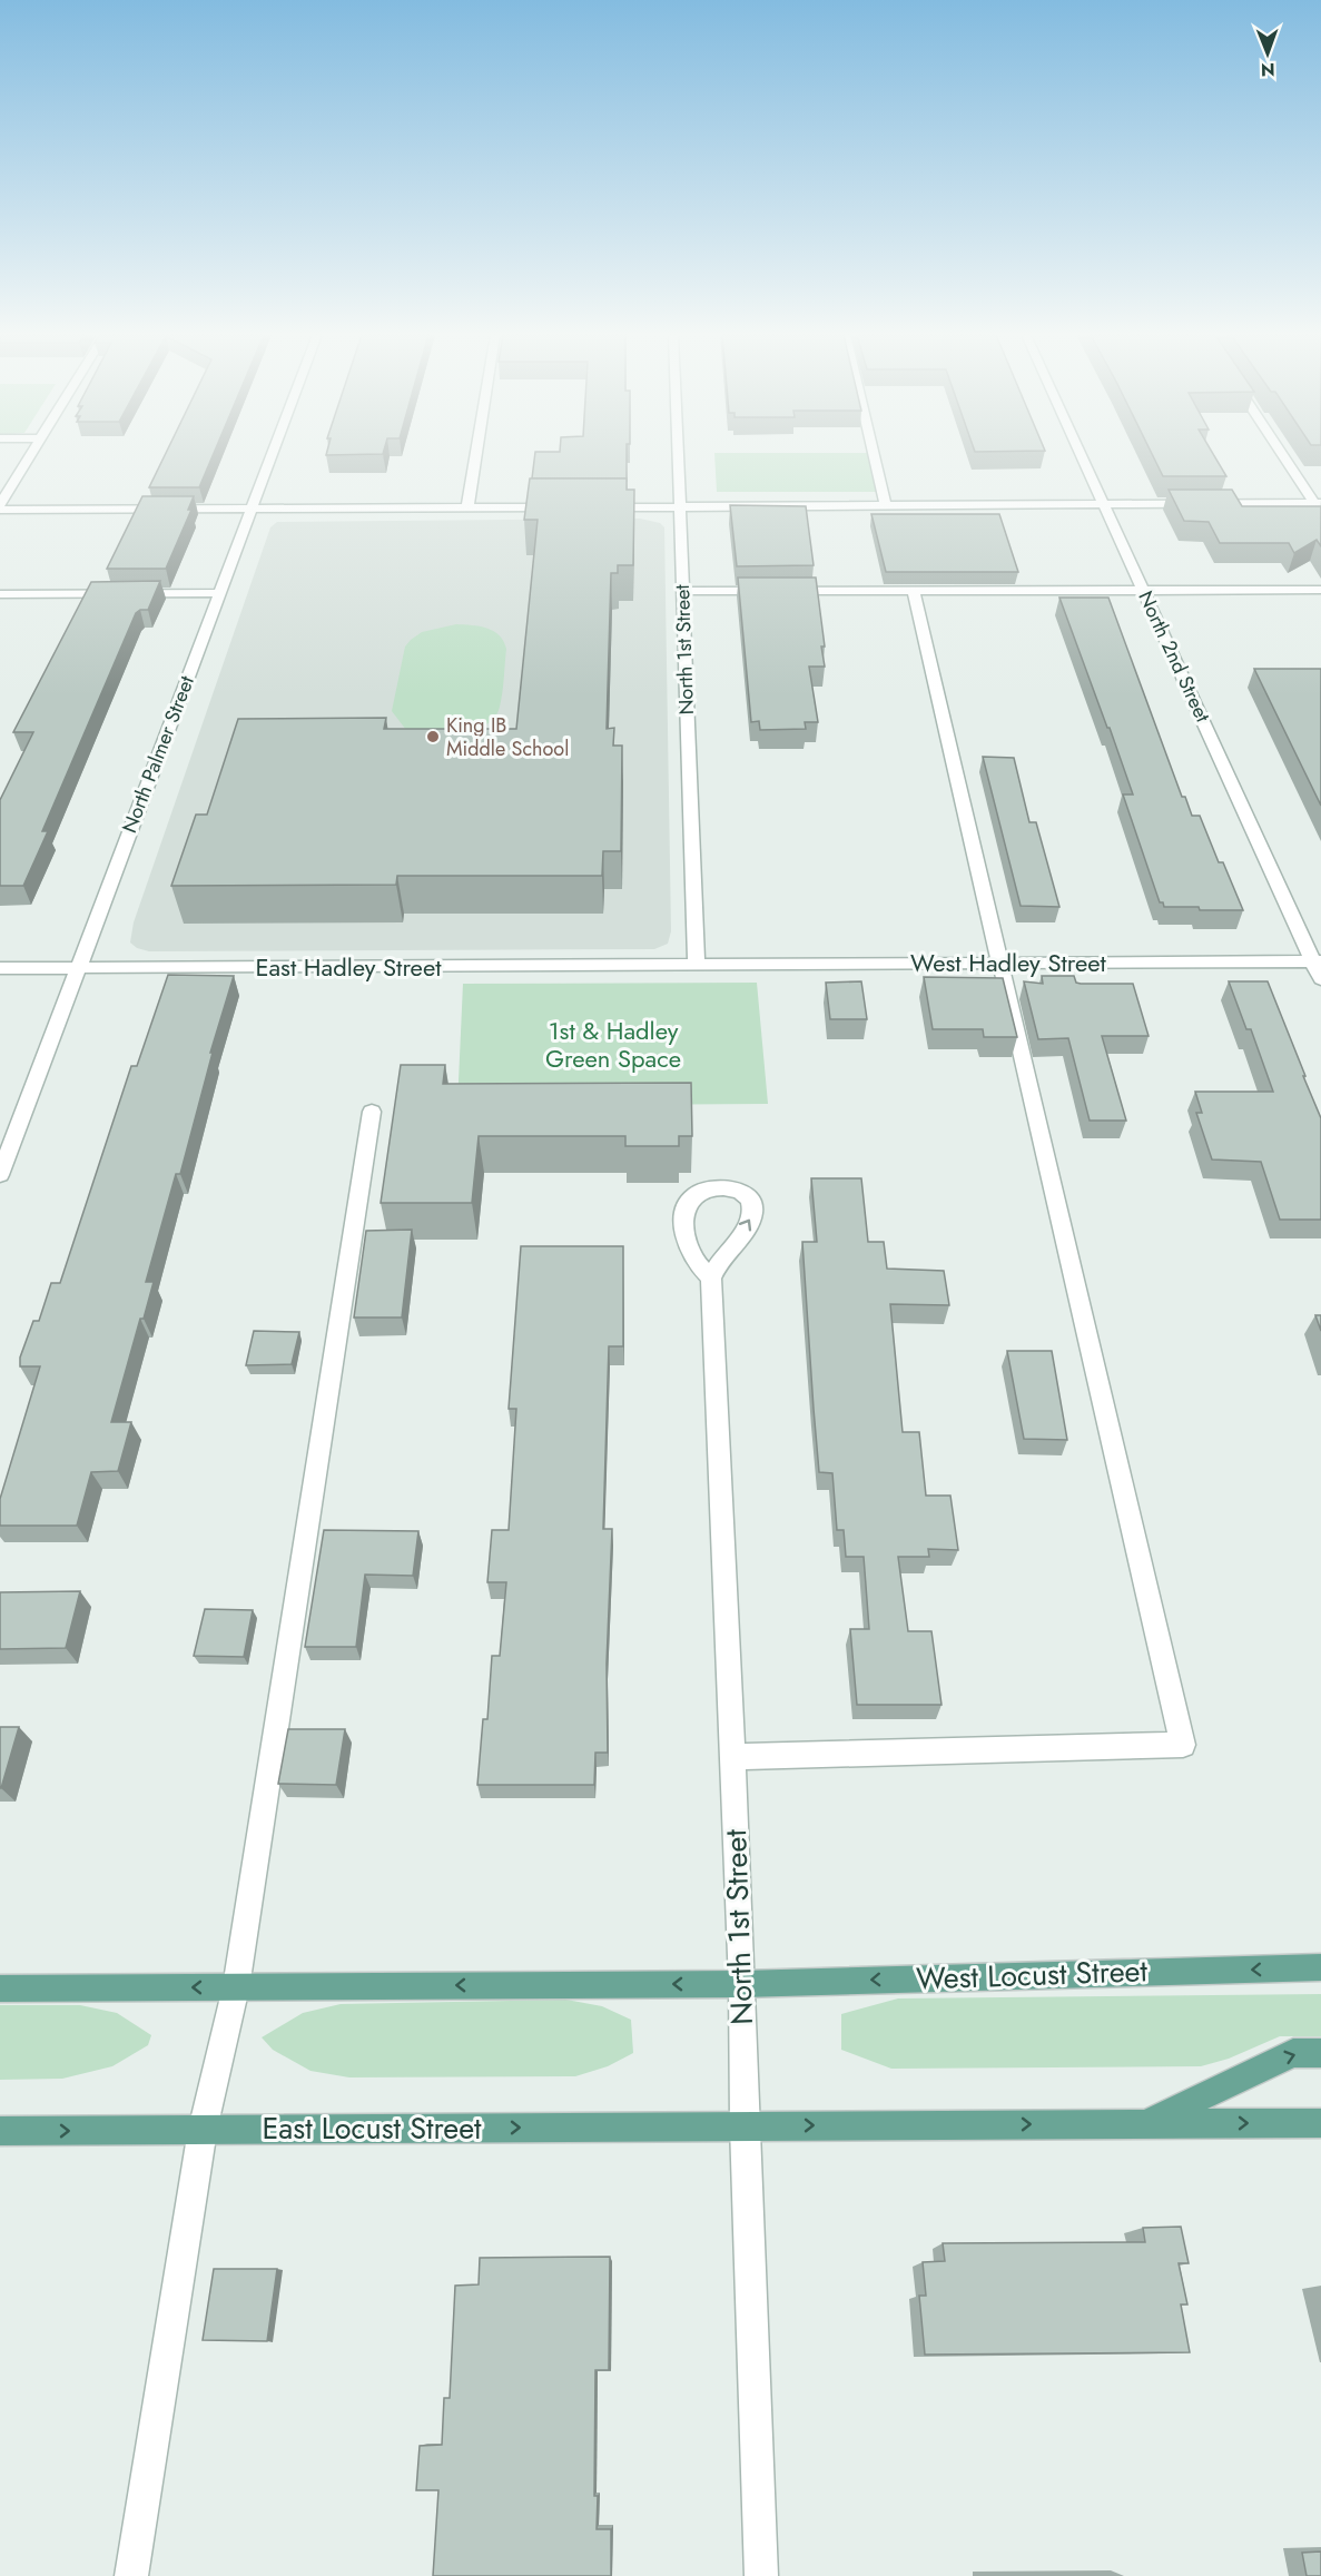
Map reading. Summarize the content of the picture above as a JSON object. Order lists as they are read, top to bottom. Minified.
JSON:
{"streets":{"main road":["West Locust Street","East Locust Street"],"street":["North 1st Street","North 2nd Street","North Palmer Street","West Hadley Street","East Hadley Street"]},"crossings":[["North 1st Street","West Hadley Street"],["North 1st Street","East Hadley Street"],["North 1st Street","West Locust Street"],["North 1st Street","East Locust Street"],["North 2nd Street","West Hadley Street"],["North Palmer Street","East Hadley Street"],["West Hadley Street","East Hadley Street"]],"parks":["1st & Hadley Green Space"],"places":["King IB Middle School"],"north":"bottom"}
